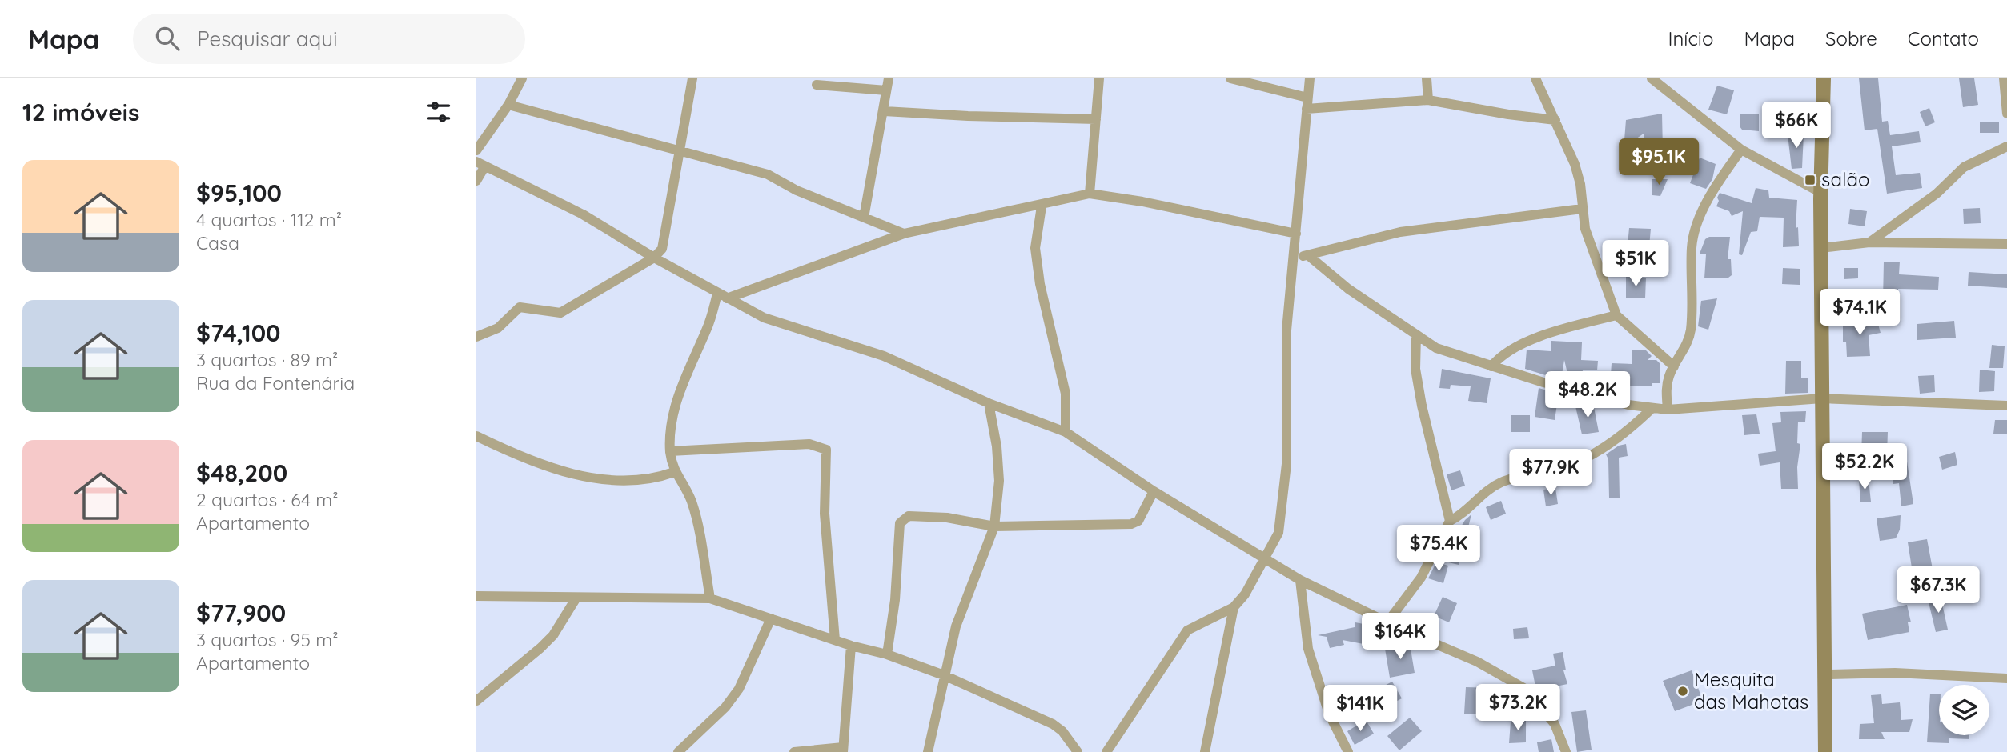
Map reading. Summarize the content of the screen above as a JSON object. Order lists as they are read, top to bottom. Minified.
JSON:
{"places":{"transit":["salão"],"other":["Mesquita das Mahotas"]},"page":{"header":"Mapa","search":"Pesquisar aqui","nav":["Início","Mapa","Sobre","Contato"],"heading":"12 imóveis","price":["$66K","$95.1K","$51K","$74.1K","$48.2K","$52.2K","$77.9K","$75.4K","$67.3K","$164K","$73.2K","$141K"],"list":[{"name":"$95,100","note":"4 quartos · 112 m² · Casa"},{"name":"$74,100","note":"3 quartos · 89 m² · Rua da Fontenária"},{"name":"$48,200","note":"2 quartos · 64 m² · Apartamento"},{"name":"$77,900","note":"3 quartos · 95 m² · Apartamento"}]}}
